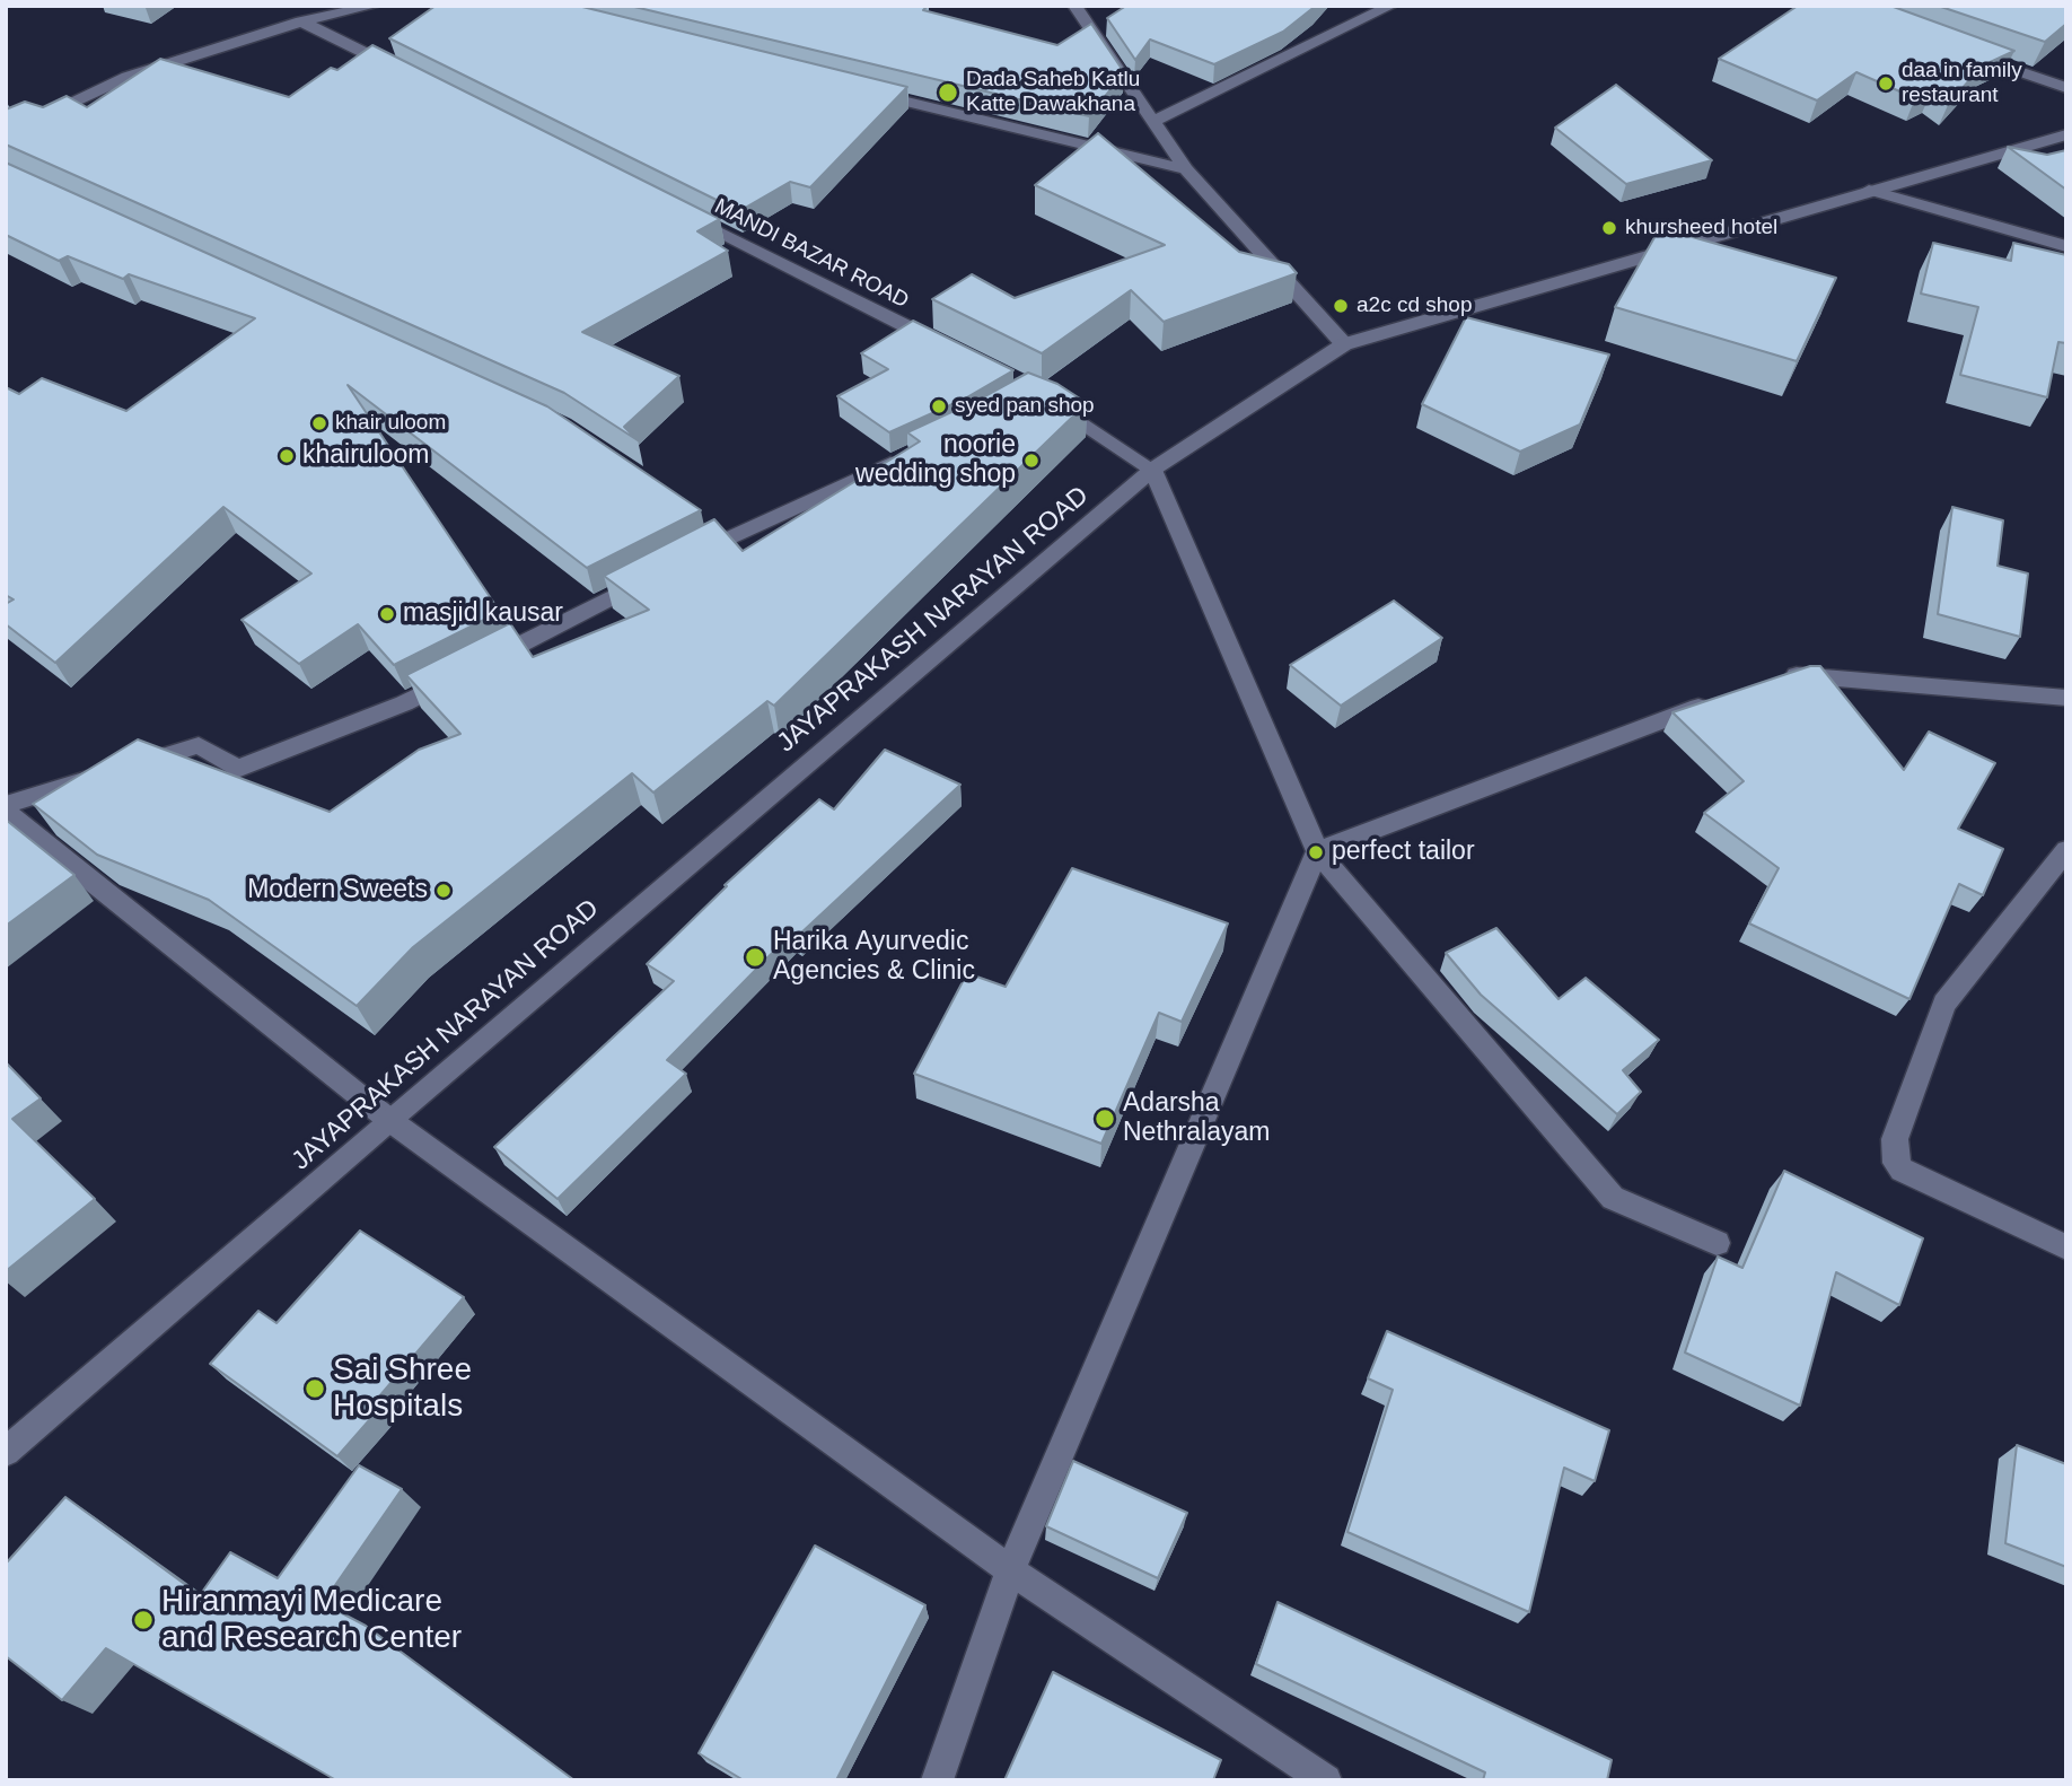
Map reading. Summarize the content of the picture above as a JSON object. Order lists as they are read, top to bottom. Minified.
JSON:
{"streets":{"street":["MANDI BAZAR ROAD","JAYAPRAKASH NARAYAN ROAD"]},"places":["daa in family restaurant","Dada Saheb Katlu Katte Dawakhana","khursheed hotel","a2c cd shop","syed pan shop","khair uloom","khairuloom","noorie wedding shop","masjid kausar","perfect tailor","Modern Sweets","Harika Ayurvedic Agencies & Clinic","Adarsha Nethralayam","Sai Shree Hospitals","Hiranmayi Medicare and Research Center"]}
